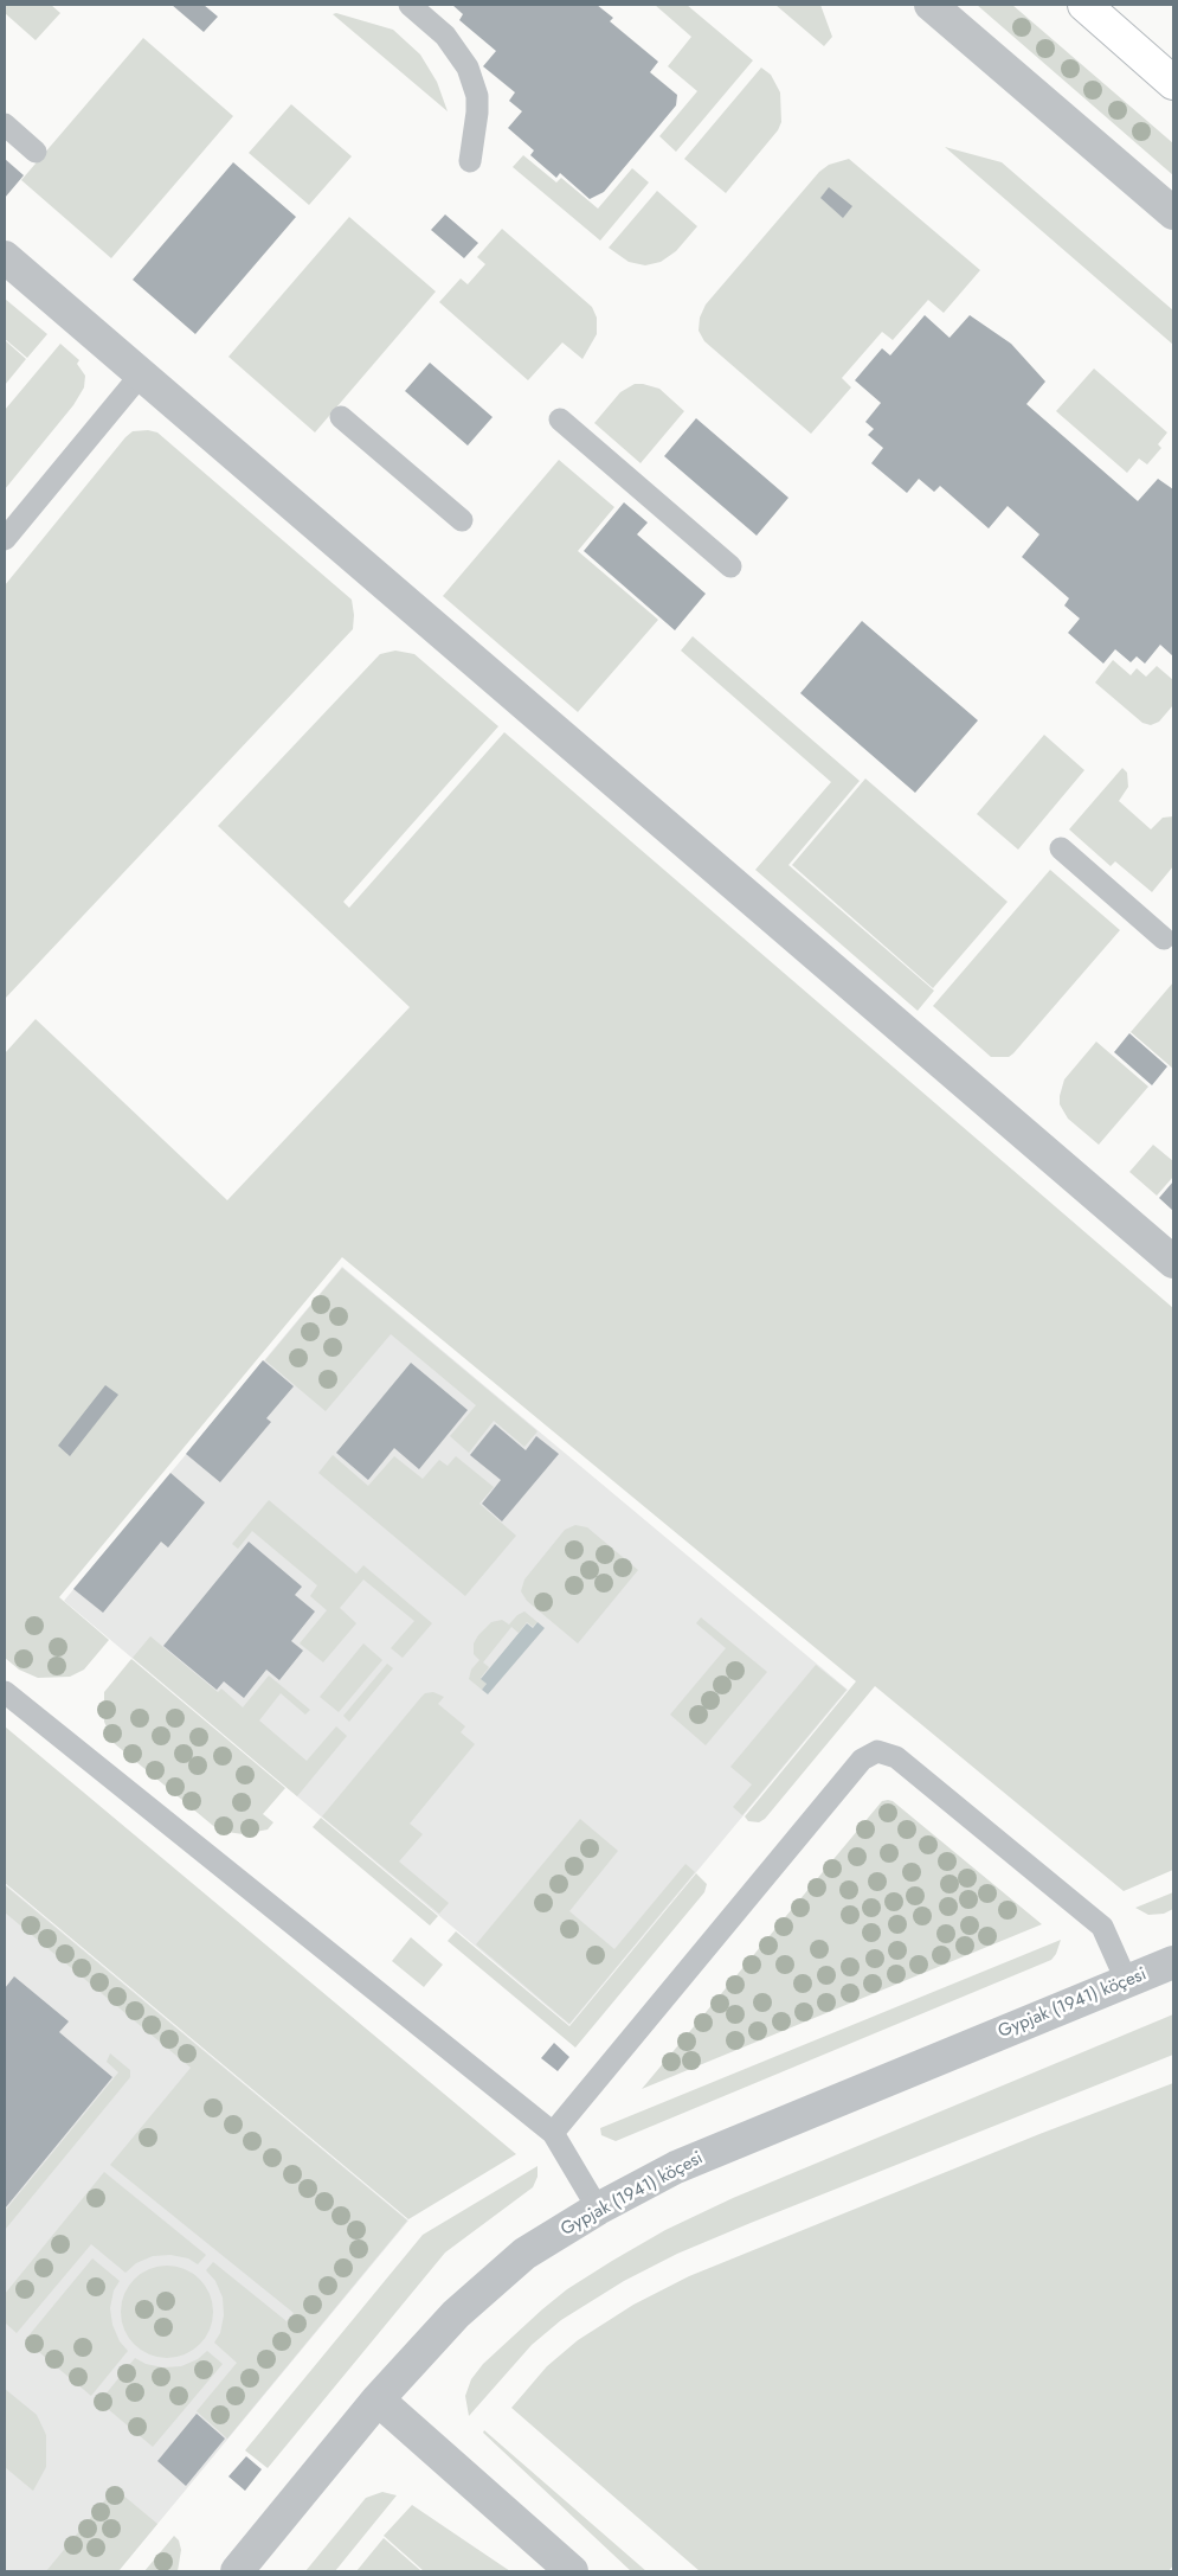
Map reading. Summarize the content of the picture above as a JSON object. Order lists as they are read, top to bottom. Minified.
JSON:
{"streets":{"street":["Gypjak (1941) köçesi"]}}
